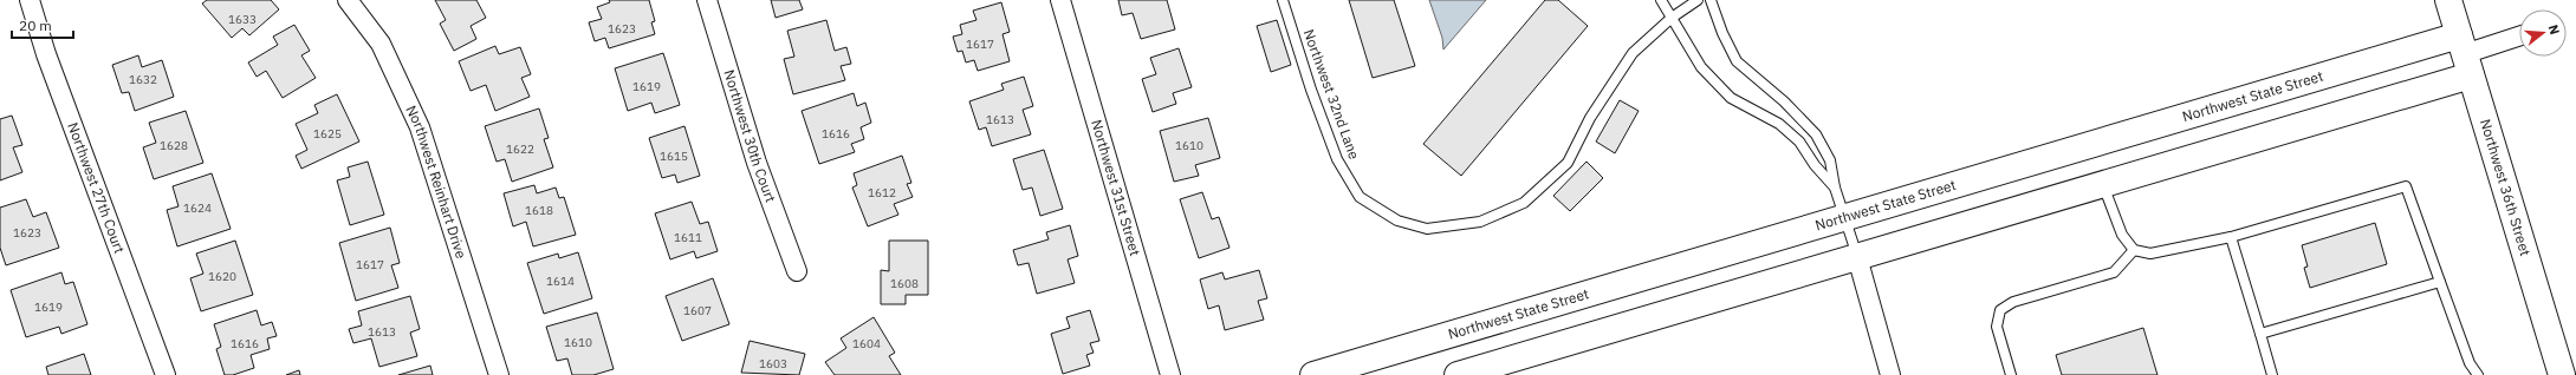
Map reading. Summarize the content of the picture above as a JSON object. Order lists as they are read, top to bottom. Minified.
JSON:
{"streets":{"main road":["Northwest State Street","Northwest 36th Street"],"street":["Northwest 30th Court","Northwest Reinhart Drive","Northwest 27th Court","Northwest 31st Street"],"lane":["Northwest 32nd Lane"]},"crossings":[["Northwest State Street","Northwest 36th Street"]],"house_numbers":["1633","1623","1617","1632","1619","1613","1625","1616","1628","1610","1622","1615","1612","1624","1618","1623","1611","1617","1620","1614","1608","1619","1607","1613","1610","1616","1604","1603"],"scale_bar":"20 m","north":"right"}
